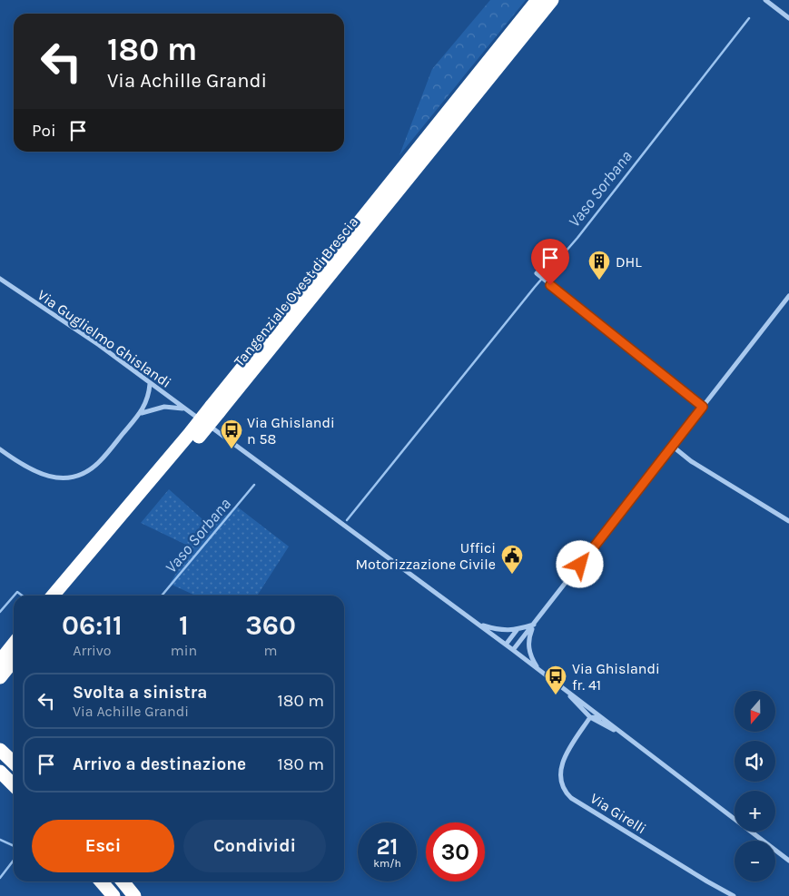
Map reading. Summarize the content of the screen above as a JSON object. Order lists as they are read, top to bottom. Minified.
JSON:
{"streets":{"highway":["Tangenziale Ovest di Brescia"],"street":["Via Guglielmo Ghislandi","Via Girelli"]},"water":["Vaso Sorbana"],"places":{"building":["DHL"],"bus stop":["Via Ghislandi n 58","Via Ghislandi fr. 41"],"public building":["Uffici Motorizzazione Civile"]},"north":"bottom","page":{"turn":["180 m","Via Achille Grandi"],"then":"Poi","eta":["06:11","Arrivo","1","min","360","m"],"list":[{"name":"Svolta a sinistra","note":"Via Achille Grandi","value":"180 m"},{"name":"Arrivo a destinazione","value":"180 m"}],"map_buttons":["+","−"],"buttons":["Esci","Condividi"],"speed":"21 km/h","limit":"30"}}
